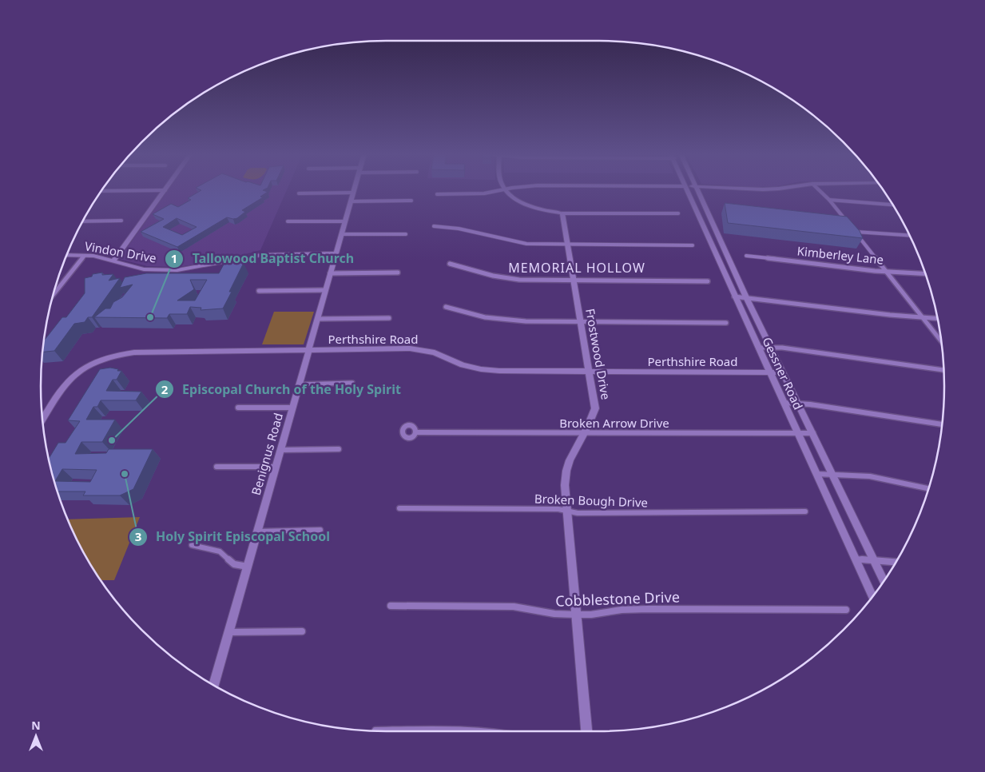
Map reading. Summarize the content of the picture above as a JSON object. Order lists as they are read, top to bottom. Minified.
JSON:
{"streets":{"main road":["Gessner Road"],"street":["Vindon Drive","Kimberley Lane","Perthshire Road","Frostwood Drive","Broken Arrow Drive","Benignus Road","Broken Bough Drive","Cobblestone Drive"]},"crossings":[["Vindon Drive","Benignus Road"],["Perthshire Road","Frostwood Drive"],["Perthshire Road","Gessner Road"],["Perthshire Road","Benignus Road"],["Frostwood Drive","Broken Arrow Drive"],["Frostwood Drive","Broken Bough Drive"],["Frostwood Drive","Cobblestone Drive"],["Gessner Road","Broken Arrow Drive"]],"districts":["MEMORIAL HOLLOW"],"places":["Tallowood Baptist Church","Episcopal Church of the Holy Spirit","Holy Spirit Episcopal School"],"north":"top"}
